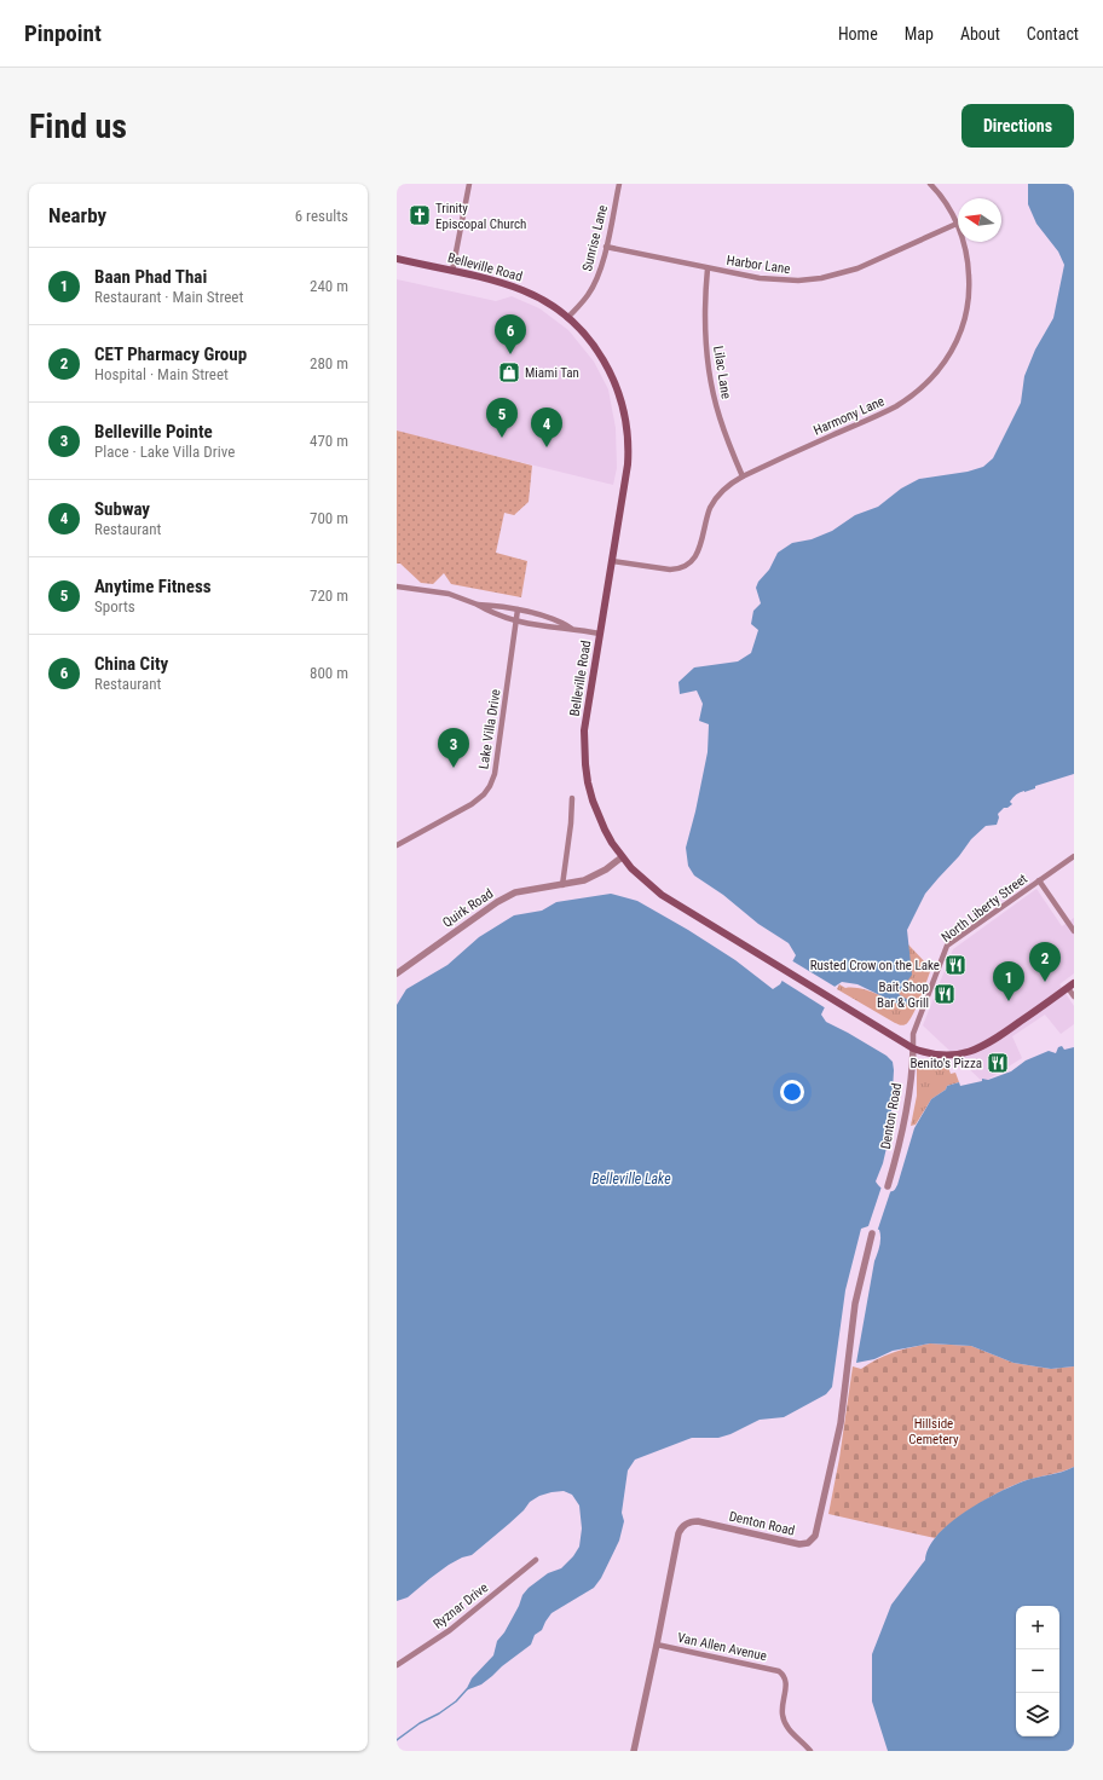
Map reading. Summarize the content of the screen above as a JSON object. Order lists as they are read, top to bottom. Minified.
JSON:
{"streets":{"main road":["Belleville Road"],"street":["Sunrise Lane","Harbor Lane","Lilac Lane","Harmony Lane","Lake Villa Drive","Quirk Road","North Liberty Street","Denton Road","Ryznar Drive","Van Allen Avenue"]},"crossings":[["Sunrise Lane","Harbor Lane"],["Sunrise Lane","Belleville Road"],["Harbor Lane","Lilac Lane"],["Harbor Lane","Harmony Lane"],["Belleville Road","Harmony Lane"],["Belleville Road","Quirk Road"],["Belleville Road","North Liberty Street"],["Belleville Road","Denton Road"],["Lilac Lane","Harmony Lane"],["North Liberty Street","Denton Road"],["Denton Road","Van Allen Avenue"]],"water":["Belleville Lake"],"parks":["Hillside Cemetery"],"places":{"church":["Trinity Episcopal Church"],"shop":["Miami Tan"],"restaurant":["Rusted Crow on the Lake","Bait Shop Bar & Grill","Benito's Pizza"]},"north":"left","page":{"header":"Pinpoint","nav":["Home","Map","About","Contact"],"buttons":"Directions","title":"Find us","heading":["Nearby","6 results"],"list":[{"mark":"1","name":"Baan Phad Thai","note":"Restaurant · Main Street","value":"240 m"},{"mark":"2","name":"CET Pharmacy Group","note":"Hospital · Main Street","value":"280 m"},{"mark":"3","name":"Belleville Pointe","note":"Place · Lake Villa Drive","value":"470 m"},{"mark":"4","name":"Subway","note":"Restaurant","value":"700 m"},{"mark":"5","name":"Anytime Fitness","note":"Sports","value":"720 m"},{"mark":"6","name":"China City","note":"Restaurant","value":"800 m"}],"pins":["6","5","4","3","2","1"],"map_buttons":["+","−"]}}
